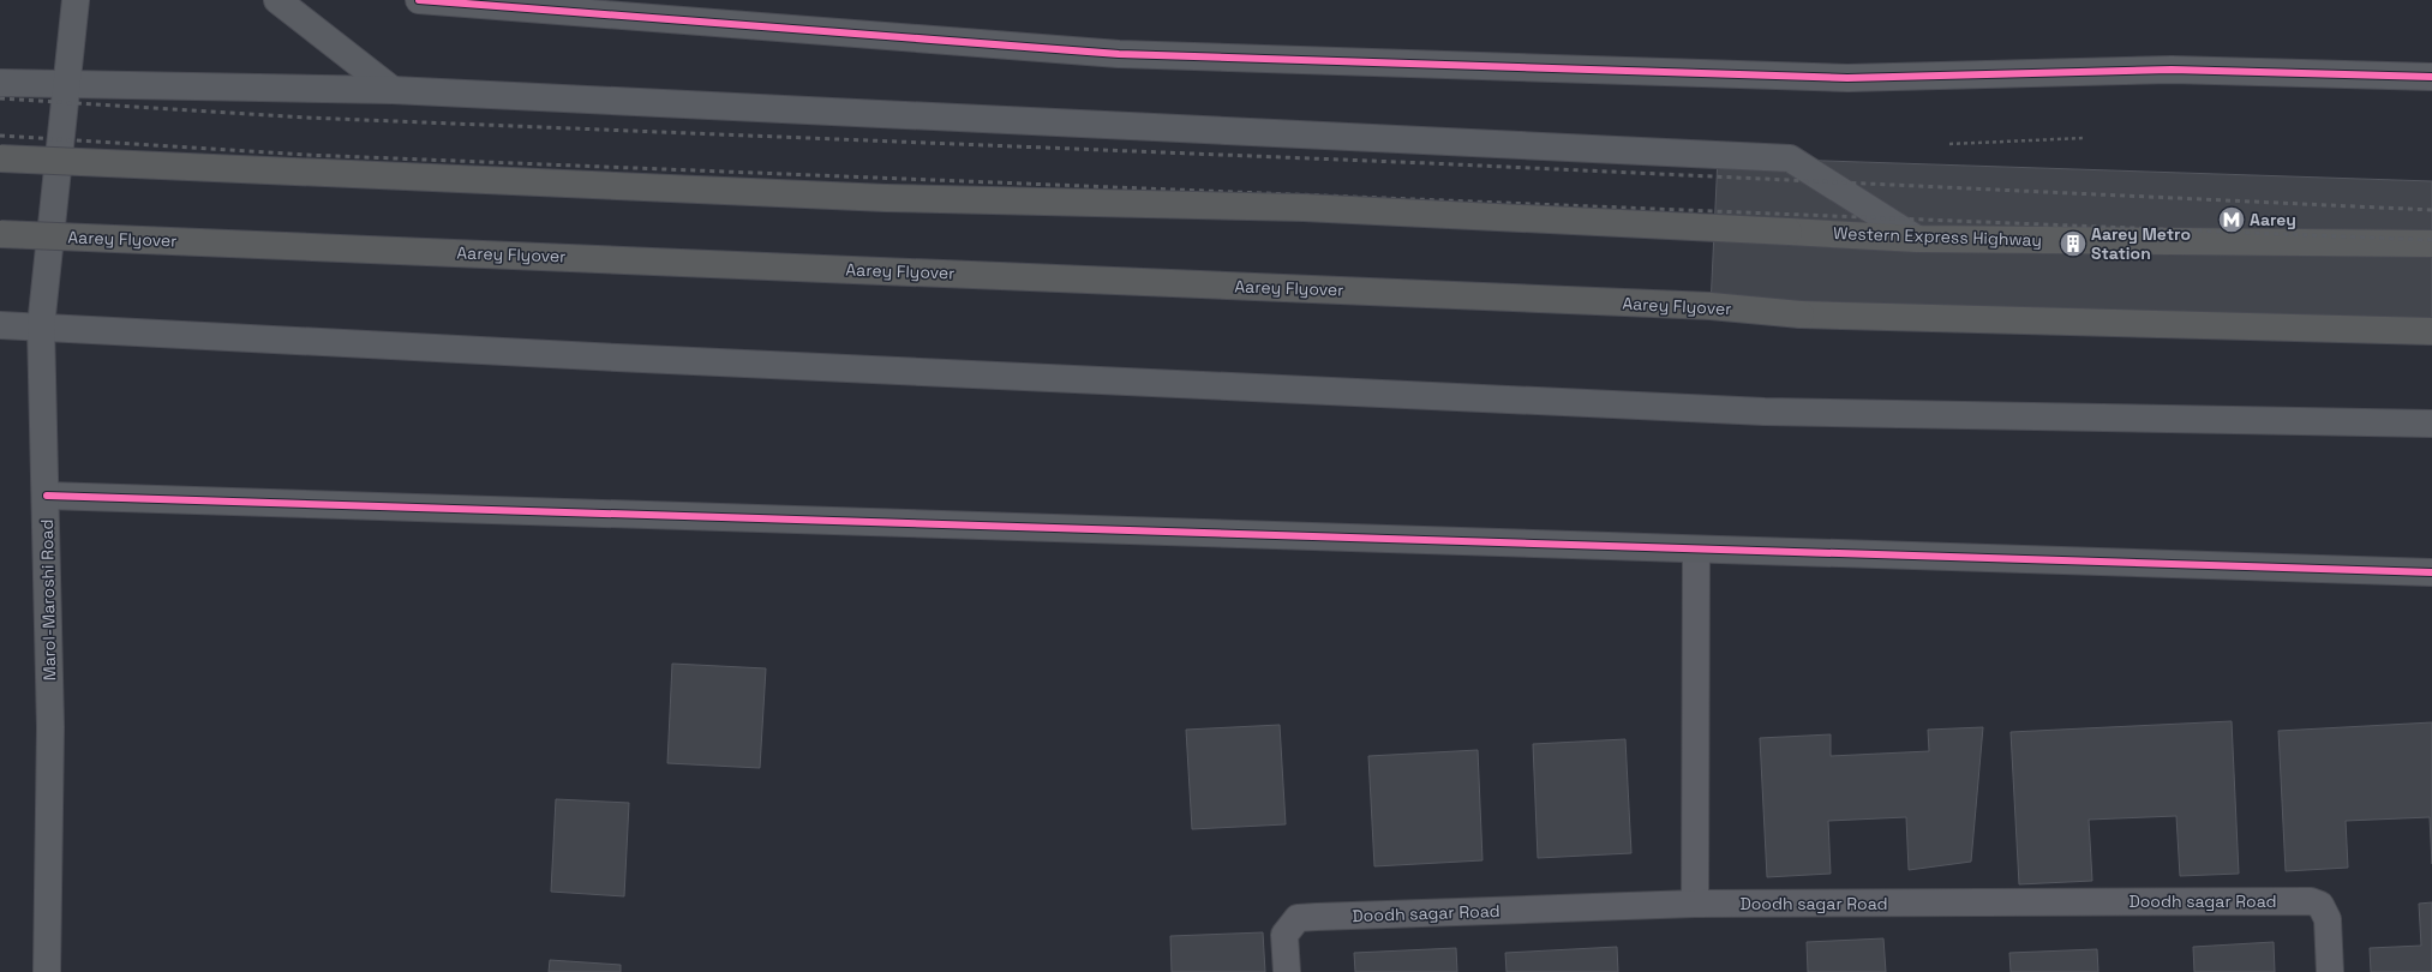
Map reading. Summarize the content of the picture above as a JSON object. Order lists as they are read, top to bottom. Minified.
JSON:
{"streets":{"highway":["Western Express Highway","Aarey Flyover"],"main road":["Marol-Maroshi Road"],"street":["Doodh sagar Road"]},"places":{"metro station":["Aarey"],"building":["Aarey Metro Station"]}}
